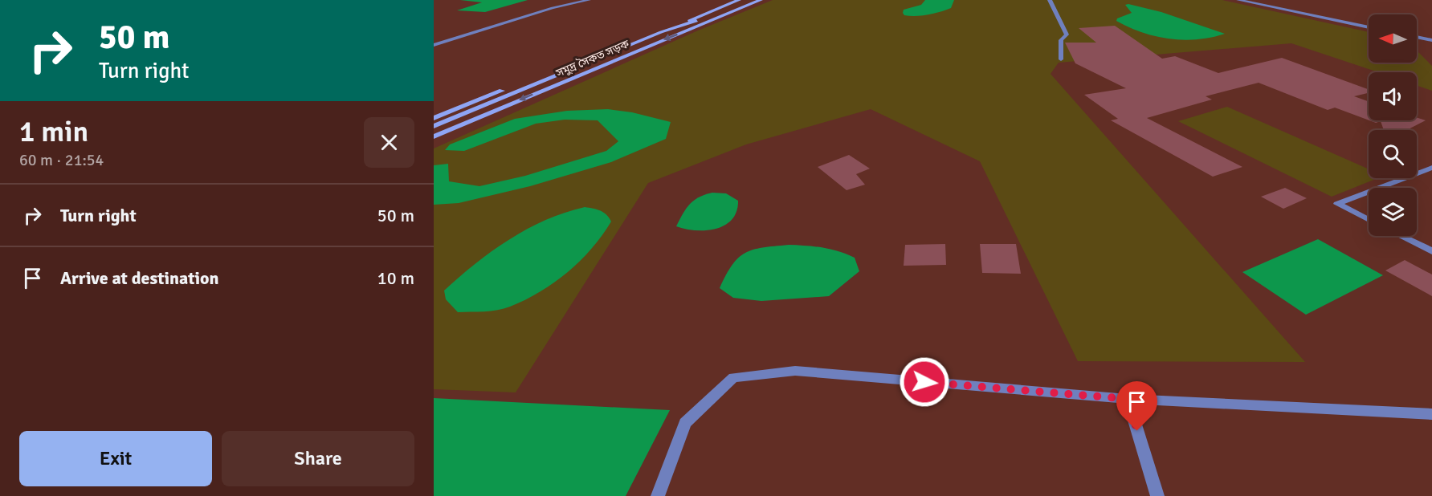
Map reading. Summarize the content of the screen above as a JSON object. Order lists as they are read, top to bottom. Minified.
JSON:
{"streets":{"main road":["সমুদ্র সৈকত সড়ক"]},"north":"left","page":{"turn":["50 m","Turn right"],"heading":["1 min","60 m · 21:54"],"list":[{"name":"Turn right","value":"50 m"},{"name":"Arrive at destination","value":"10 m"}],"buttons":["Exit","Share"]}}
